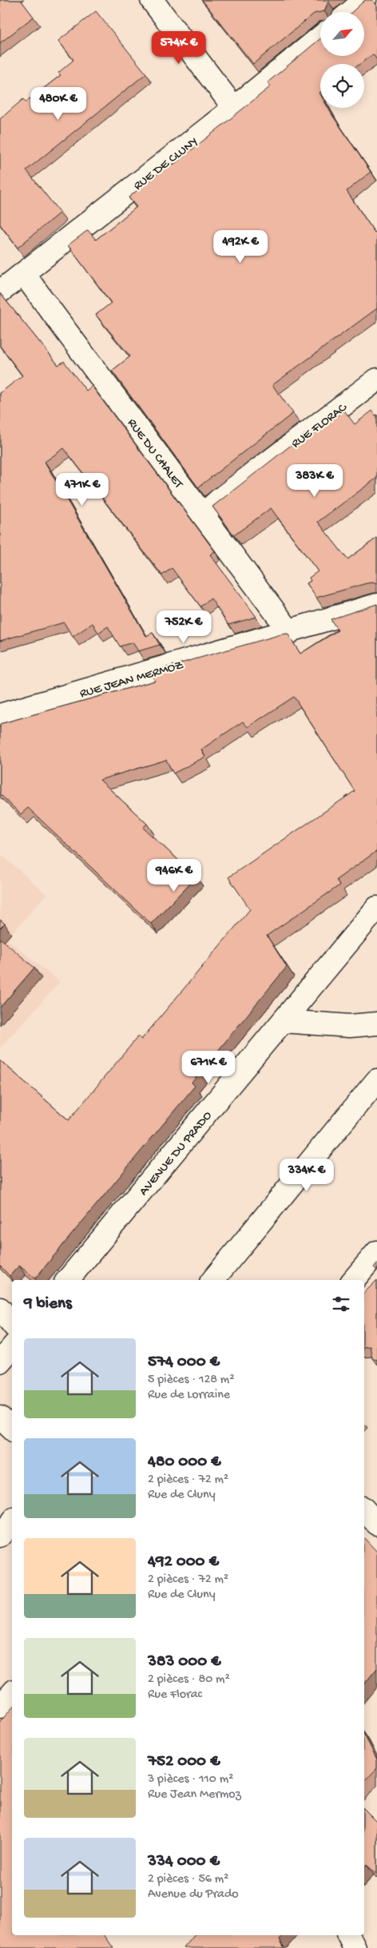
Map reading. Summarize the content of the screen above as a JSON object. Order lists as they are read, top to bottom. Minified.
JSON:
{"streets":{"street":["RUE DE CLUNY","RUE FLORAC","RUE DU CHALET","RUE JEAN MERMOZ","AVENUE DU PRADO"]},"crossings":[["RUE DE CLUNY","RUE DU CHALET"],["RUE FLORAC","RUE DU CHALET"],["RUE DU CHALET","RUE JEAN MERMOZ"]],"north":"top right","page":{"price":["574K €","480K €","492K €","383K €","471K €","752K €","946K €","671K €","334K €"],"heading":"9 biens","list":[{"name":"574 000 €","note":"5 pièces · 128 m² · Rue de Lorraine"},{"name":"480 000 €","note":"2 pièces · 72 m² · Rue de Cluny"},{"name":"492 000 €","note":"2 pièces · 72 m² · Rue de Cluny"},{"name":"383 000 €","note":"2 pièces · 80 m² · Rue Florac"},{"name":"752 000 €","note":"3 pièces · 110 m² · Rue Jean Mermoz"},{"name":"334 000 €","note":"2 pièces · 56 m² · Avenue du Prado"}]}}
